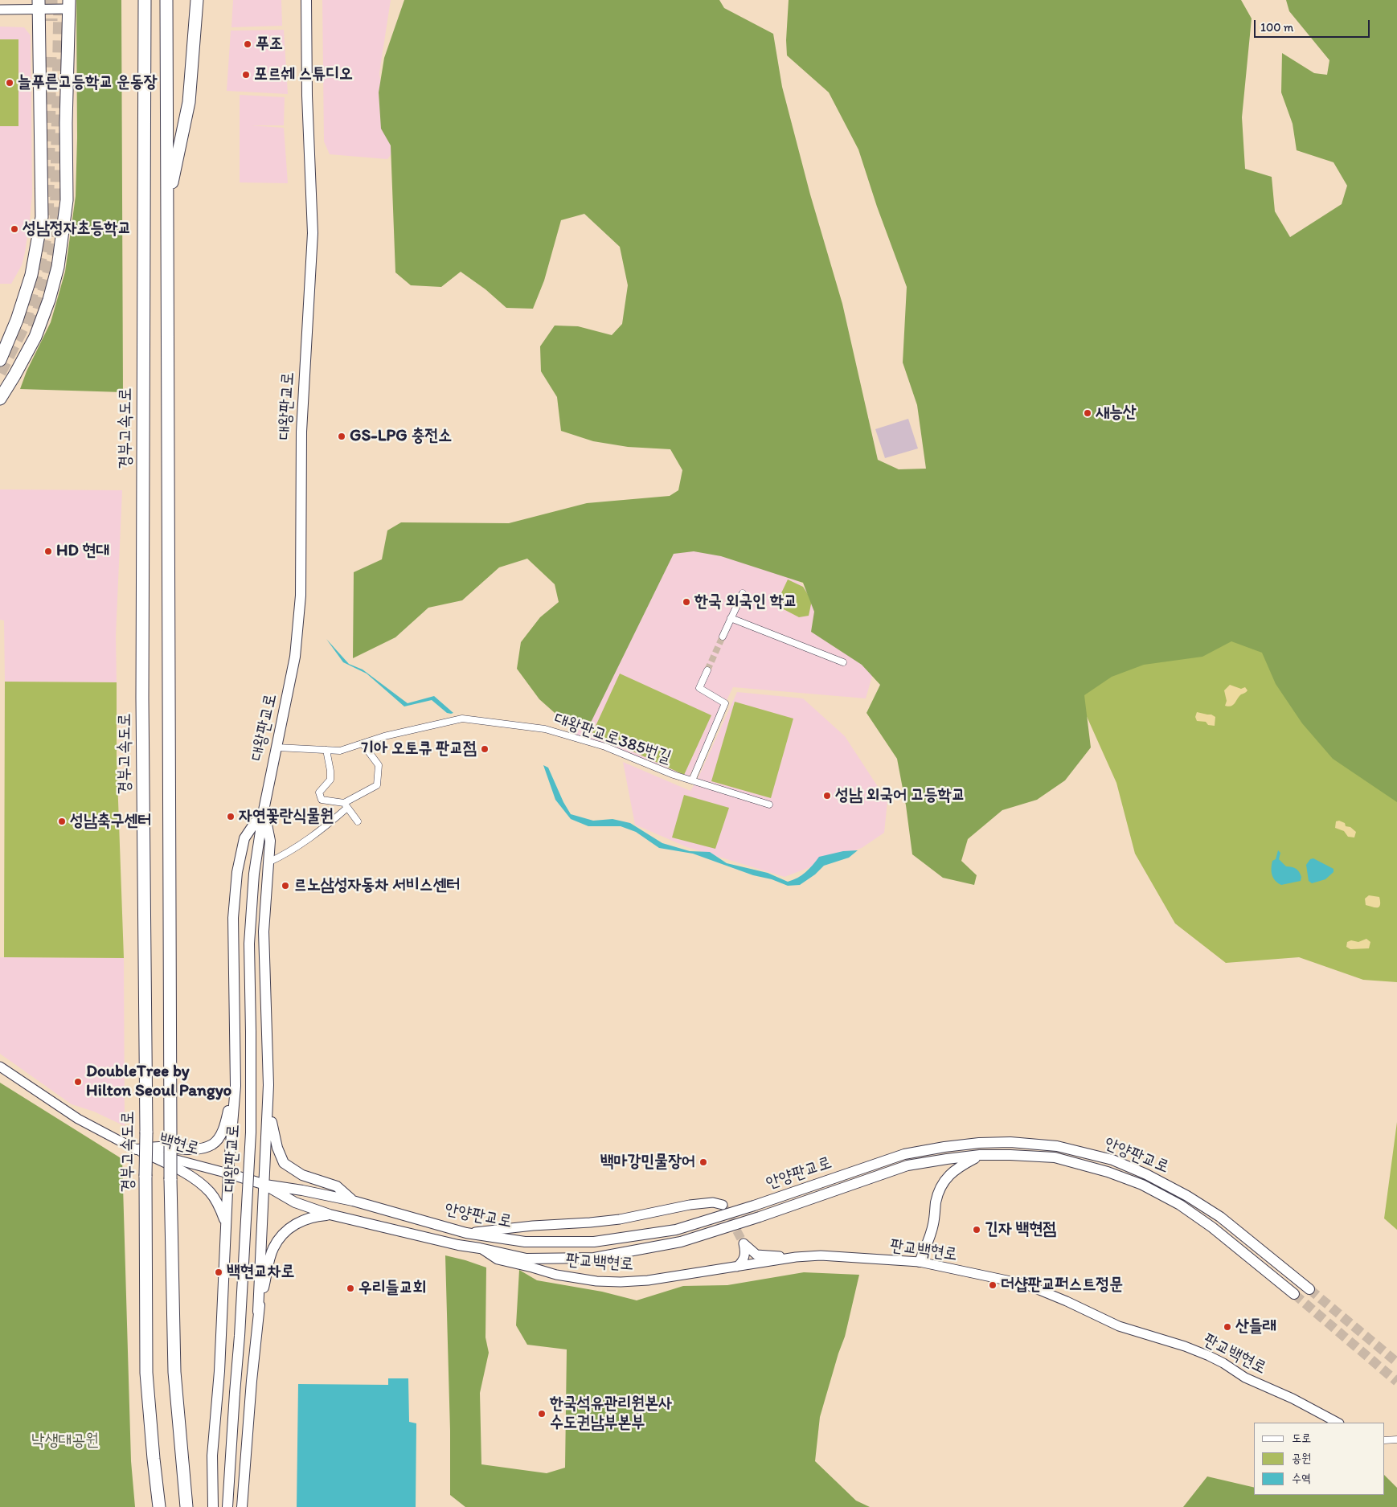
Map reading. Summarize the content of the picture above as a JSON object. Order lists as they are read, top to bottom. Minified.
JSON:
{"streets":{"highway":["경부고속도로"],"main road":["대왕판교로","안양판교로"],"street":["대왕판교로385번길","백현로","판교백현로"]},"crossings":[["대왕판교로","대왕판교로385번길"],["대왕판교로","백현로"],["대왕판교로","안양판교로"],["백현로","안양판교로"],["안양판교로","판교백현로"]],"parks":["낙생대공원"],"places":["푸조","포르쉐 스튜디오","늘푸른고등학교 운동장","성남정자초등학교","새능산","GS-LPG 충전소","HD 현대","한국 외국인 학교","기아 오토큐 판교점","성남 외국어 고등학교","자연꽃란식물원","성남축구센터","르노삼성자동차 서비스센터","DoubleTree by Hilton Seoul Pangyo","백마강민물장어","긴자 백현점","백현교차로","더샵판교퍼스트정문","우리들교회","산들래","한국석유관리원본사 수도권남부본부"],"legend":["도로","공원","수역"],"scale_bar":"100 m"}
